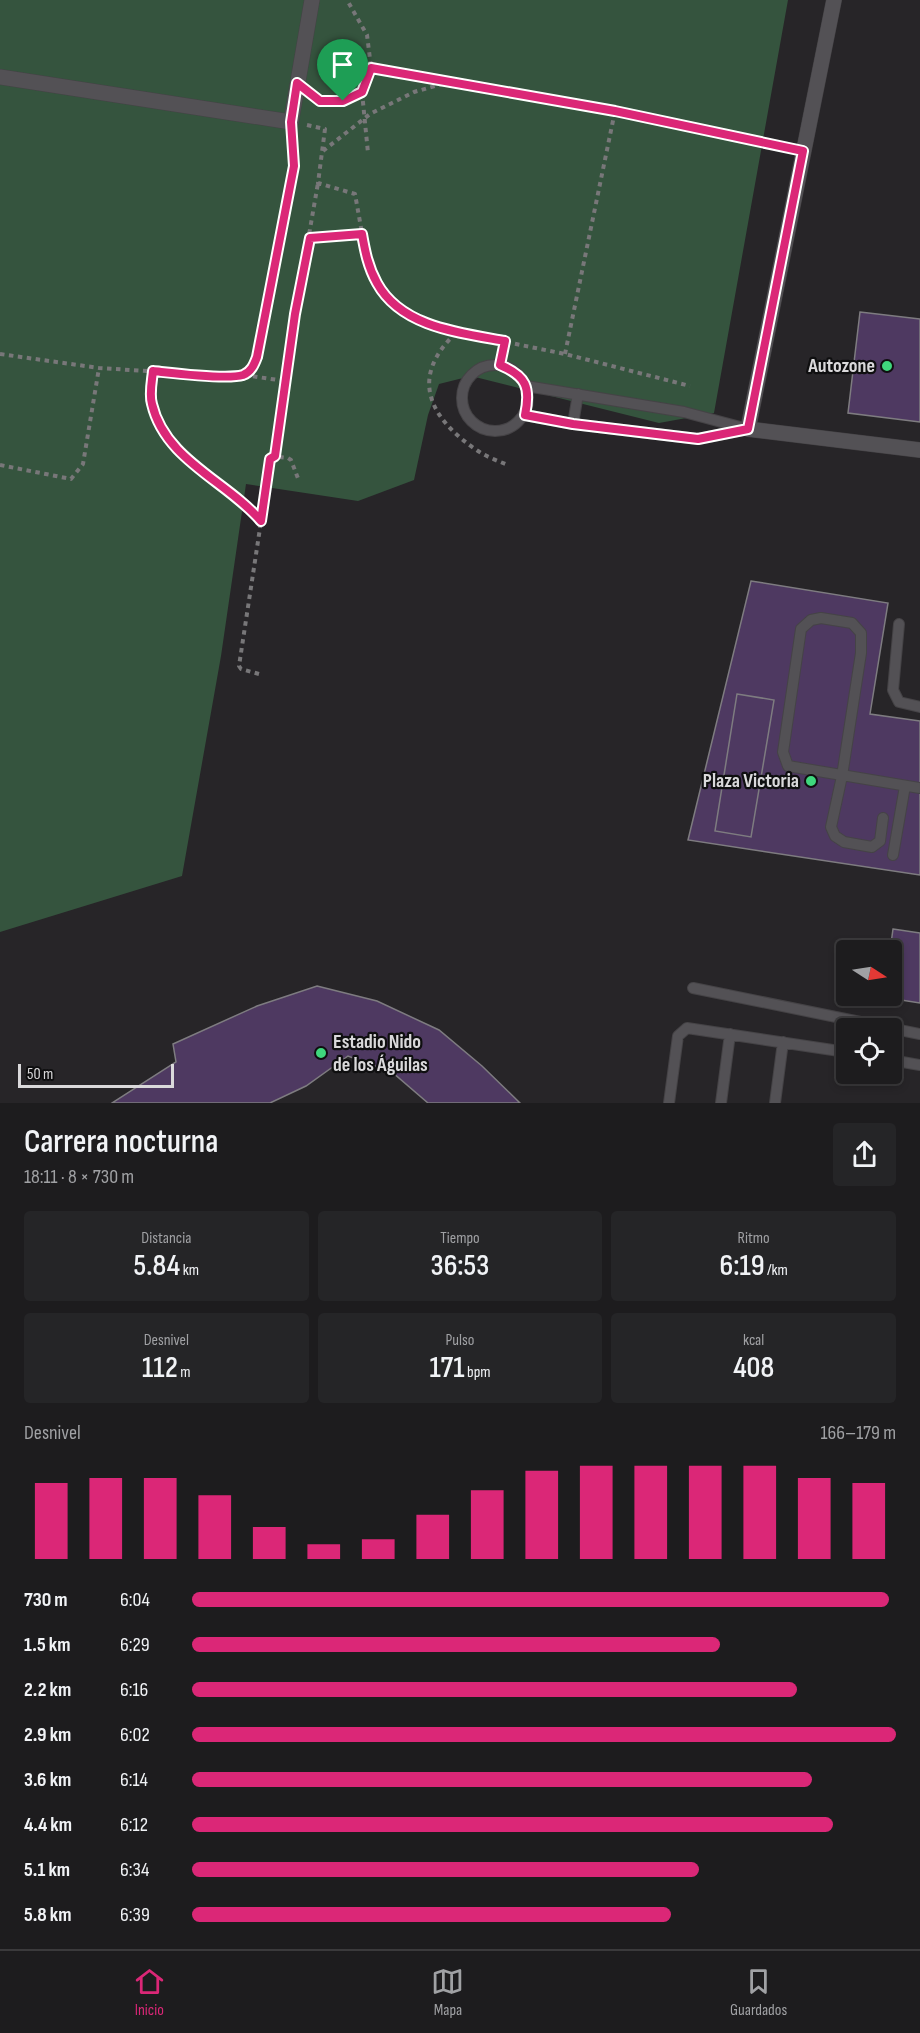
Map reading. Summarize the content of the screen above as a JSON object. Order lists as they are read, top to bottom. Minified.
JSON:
{"places":["Autozone","Plaza Victoria","Estadio Nido de los Águilas"],"scale_bar":"50 m","north":"right","page":{"scale":"50 m","heading":["Carrera nocturna","18:11 · 8 × 730 m"],"stats":[["Distancia","5.84 km"],["Tiempo","36:53"],["Ritmo","6:19 /km"],["Desnivel","112 m"],["Pulso","171 bpm"],["kcal","408"]],"chart":["Desnivel","166–179 m"],"list":[{"name":"730 m","note":"6:04"},{"name":"1.5 km","note":"6:29"},{"name":"2.2 km","note":"6:16"},{"name":"2.9 km","note":"6:02"},{"name":"3.6 km","note":"6:14"},{"name":"4.4 km","note":"6:12"},{"name":"5.1 km","note":"6:34"},{"name":"5.8 km","note":"6:39"}],"tabs":["Inicio","Mapa","Guardados"]}}
